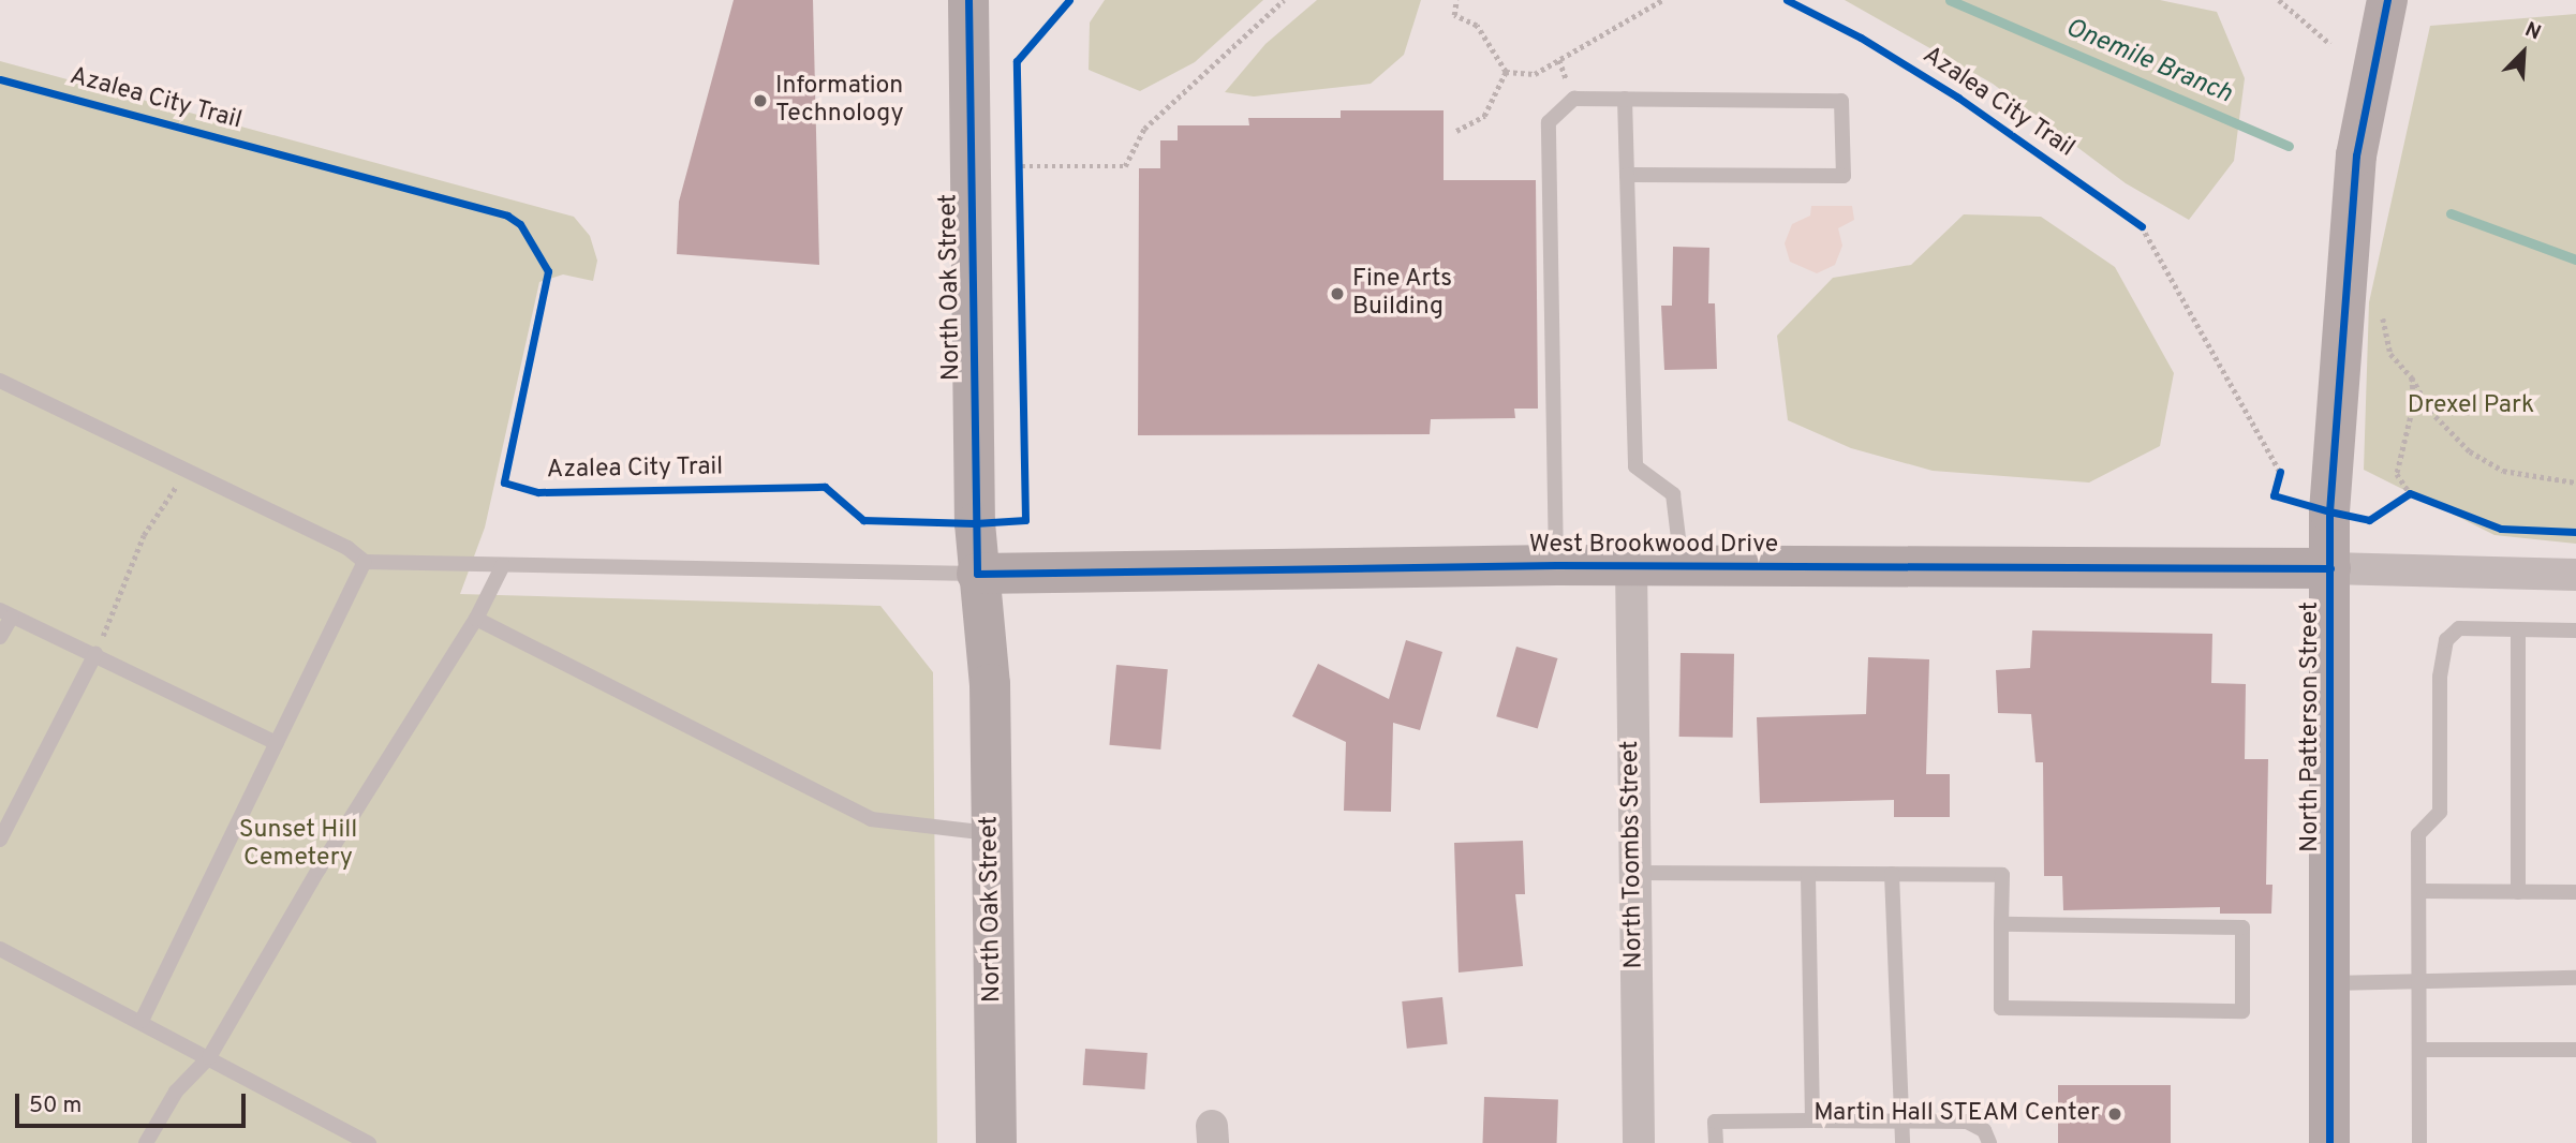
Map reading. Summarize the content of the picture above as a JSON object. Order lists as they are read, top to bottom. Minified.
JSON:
{"streets":{"main road":["North Oak Street","West Brookwood Drive","North Patterson Street"],"street":["North Toombs Street"],"cycle path":["Azalea City Trail"]},"crossings":[["Azalea City Trail","North Oak Street"],["North Oak Street","West Brookwood Drive"],["West Brookwood Drive","North Patterson Street"],["West Brookwood Drive","North Toombs Street"]],"water":["Onemile Branch"],"parks":["Drexel Park","Sunset Hill Cemetery"],"places":["Information Technology","Fine Arts Building","Martin Hall STEAM Center"],"scale_bar":"50 m","north":"top right"}
